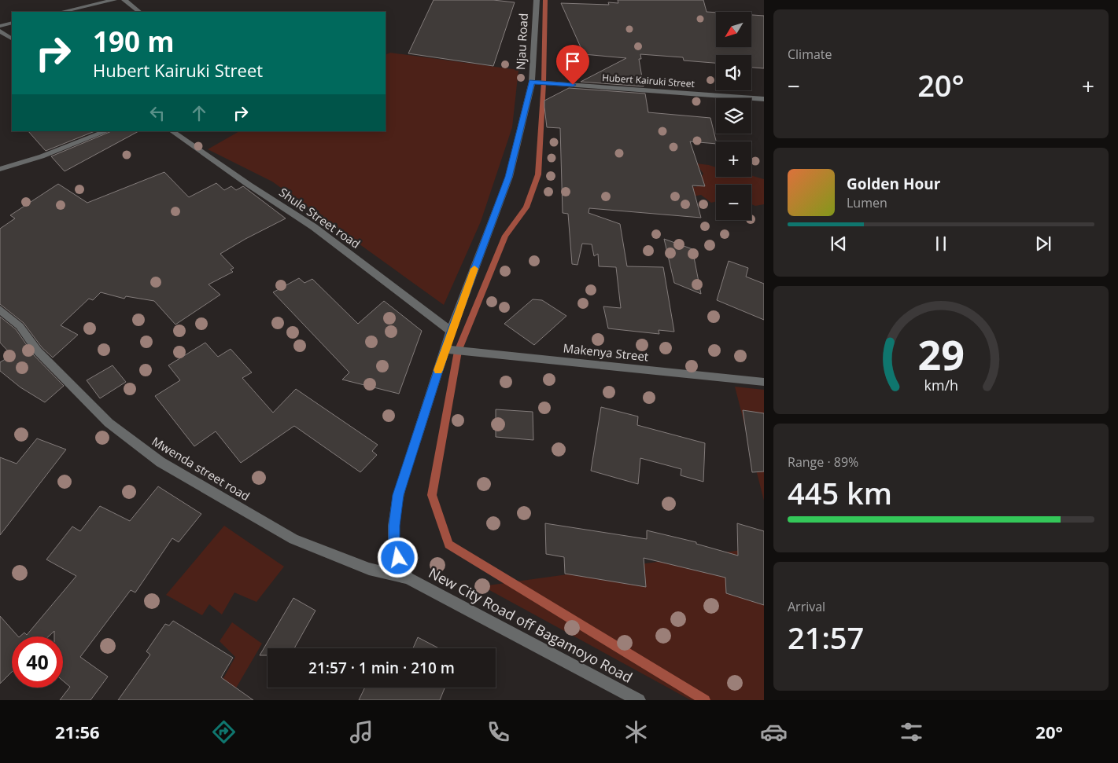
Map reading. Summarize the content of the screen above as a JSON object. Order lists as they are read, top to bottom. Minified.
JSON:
{"streets":{"street":["Njau Road","Hubert Kairuki Street","Shule Street road","Makenya Street","Mwenda street road","New City Road off Bagamoyo Road"]},"crossings":[["Njau Road","Hubert Kairuki Street"],["Njau Road","Shule Street road"],["Njau Road","Makenya Street"],["Njau Road","Mwenda street road"],["Njau Road","New City Road off Bagamoyo Road"],["Mwenda street road","New City Road off Bagamoyo Road"]],"north":"bottom left","page":{"tile":["Climate",["Range · 89%","445 km"],["Arrival","21:57"]],"map_buttons":["+","−"],"turn":["190 m","Hubert Kairuki Street"],"heat":["−","20°","+"],"song":["Golden Hour","Lumen"],"limit":"40","trip":"21:57 · 1 min · 210 m","tabs":["21:56","20°"],"gauge":["29","km/h"]}}
